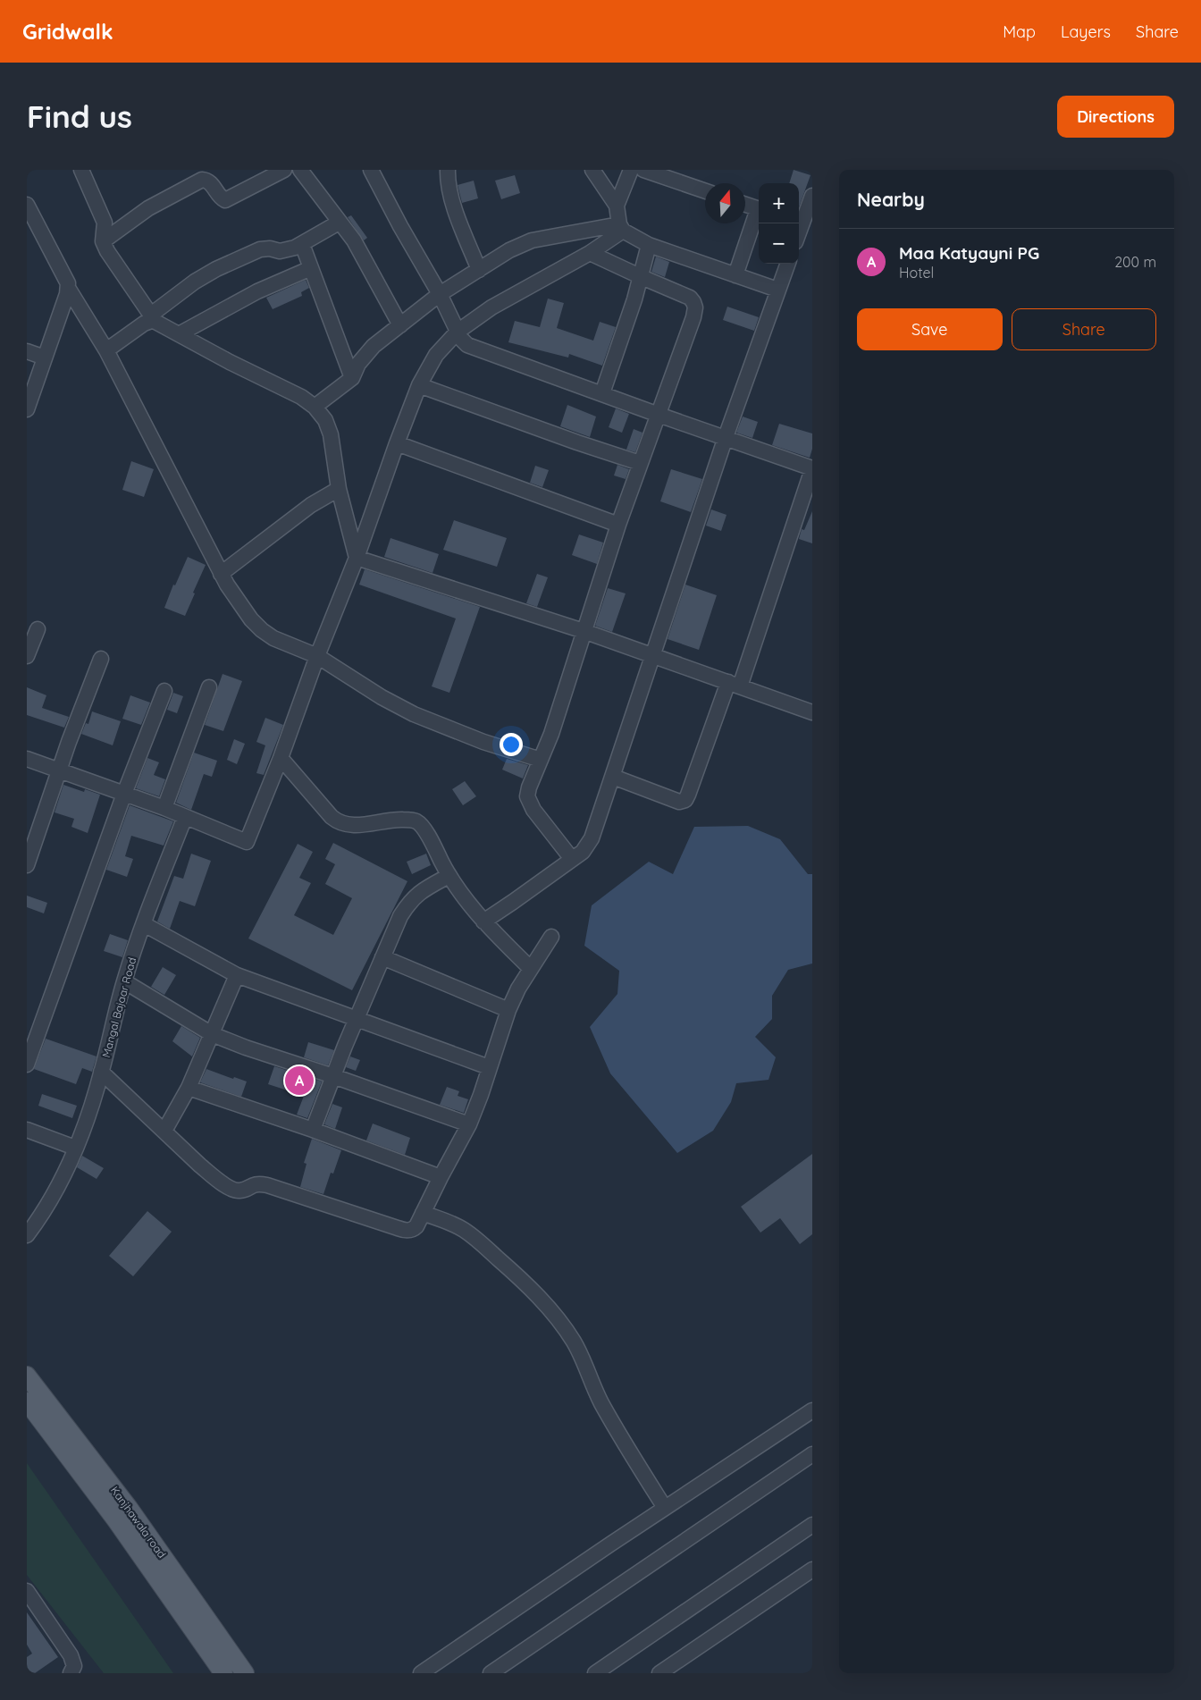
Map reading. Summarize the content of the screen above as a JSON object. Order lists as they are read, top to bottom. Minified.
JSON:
{"streets":{"main road":["Kanjhawala road"],"street":["Mangal Bajaar Road"]},"north":"top","page":{"header":"Gridwalk","nav":["Map","Layers","Share"],"buttons":["Directions",["Save","Share"]],"title":"Find us","heading":"Nearby","map_buttons":["+","−"],"list":[{"mark":"A","name":"Maa Katyayni PG","note":"Hotel","value":"200 m"}],"pins":"A"}}
